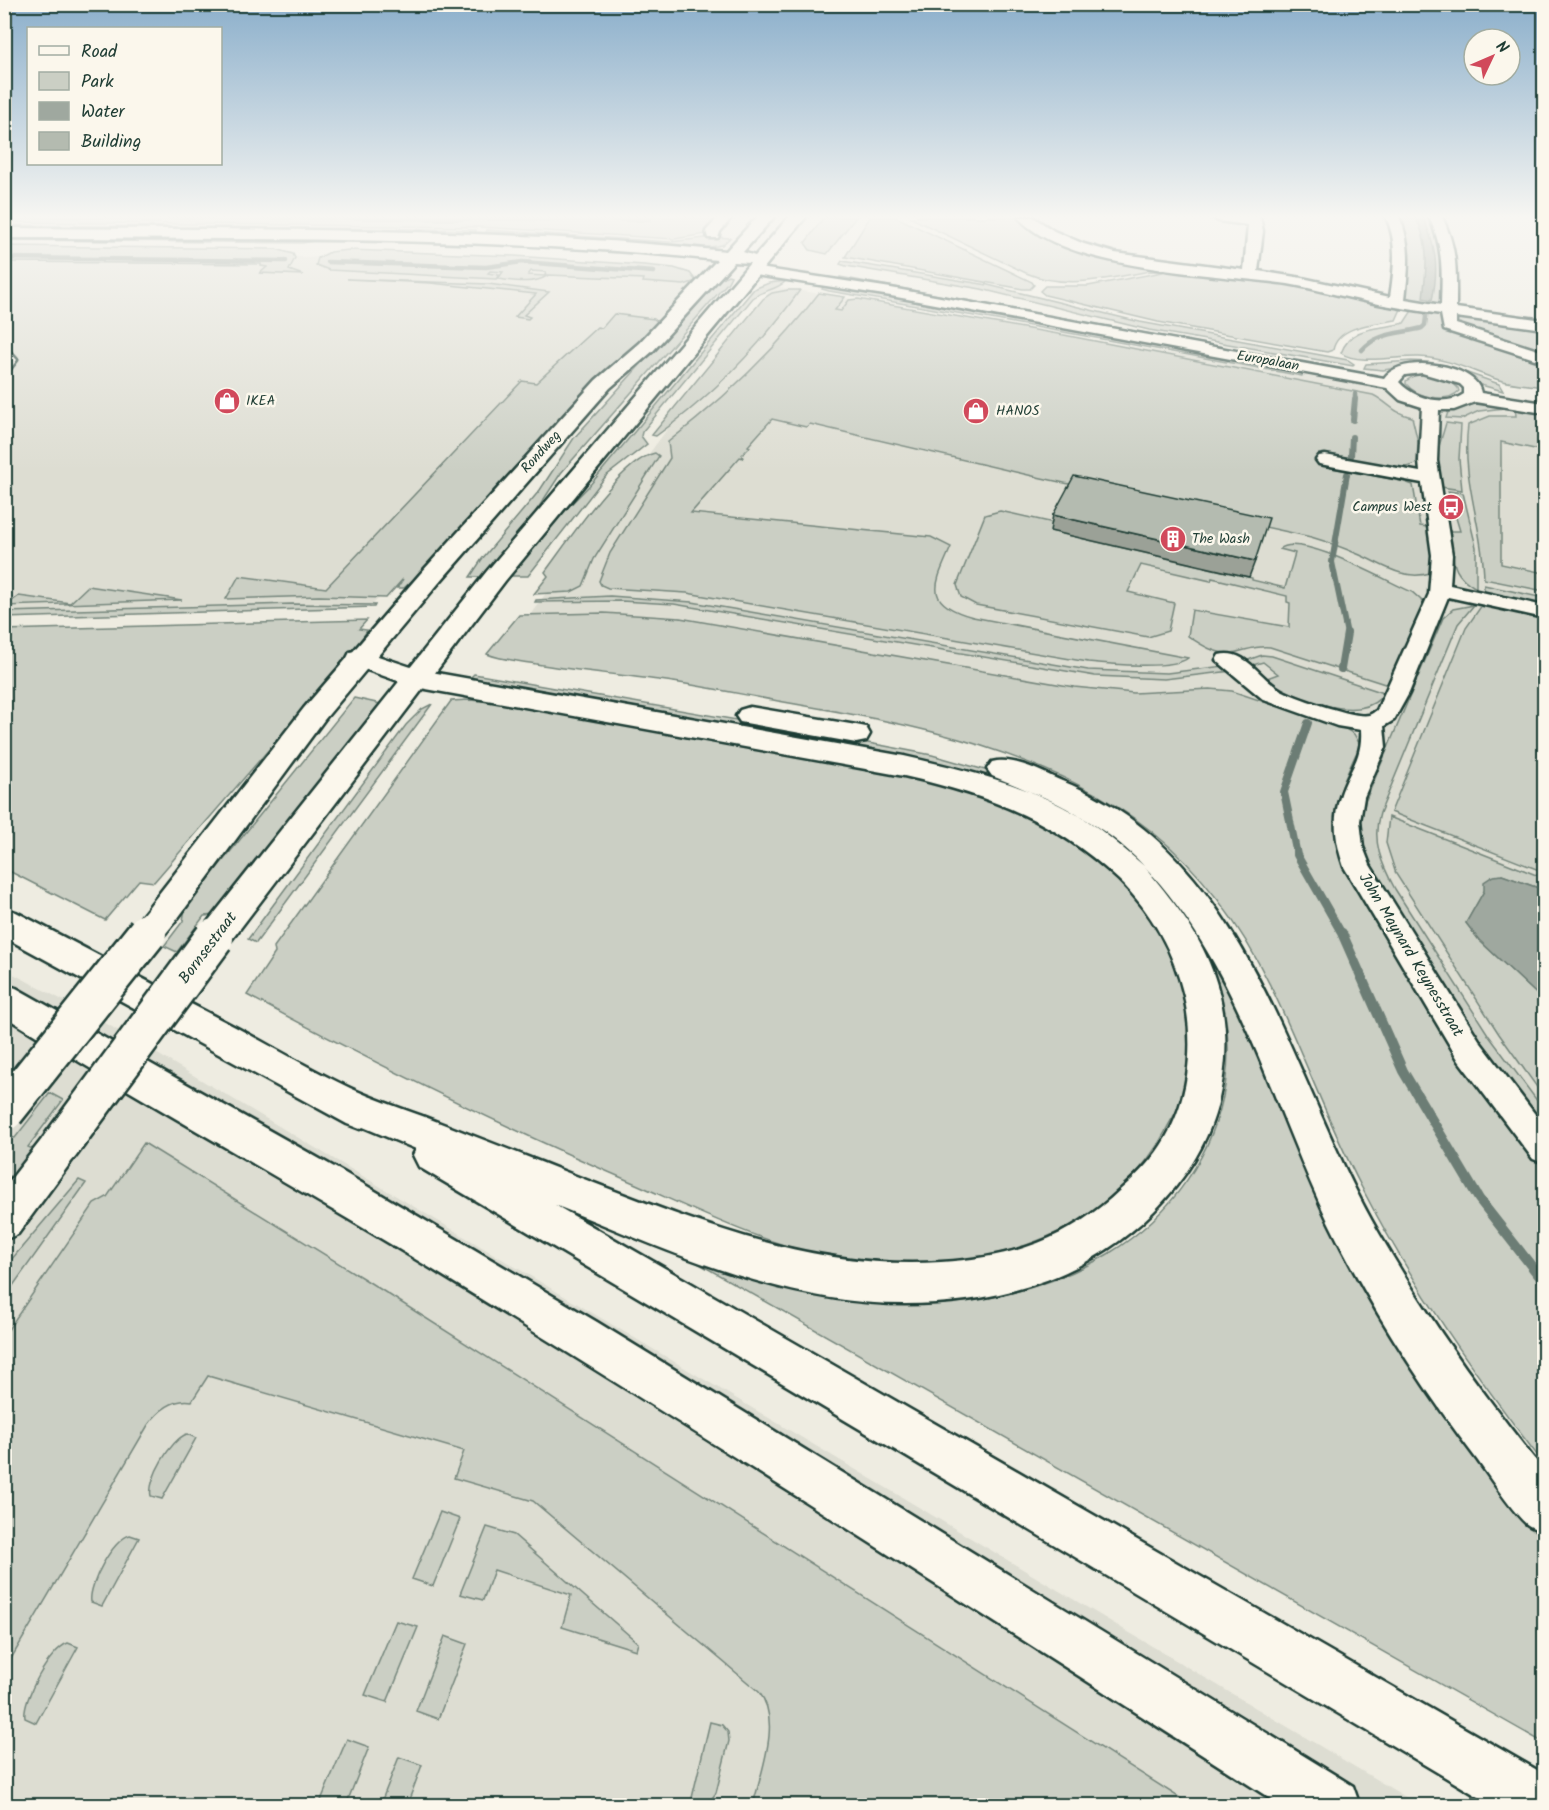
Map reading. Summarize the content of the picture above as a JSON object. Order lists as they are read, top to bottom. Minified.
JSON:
{"streets":{"main road":["Rondweg","Bornsestraat"],"street":["Europalaan","John Maynard Keynesstraat"]},"places":{"shop":["IKEA","HANOS"],"bus stop":["Campus West"],"building":["The Wash"]},"legend":["Road","Park","Water","Building"],"north":"top right"}
